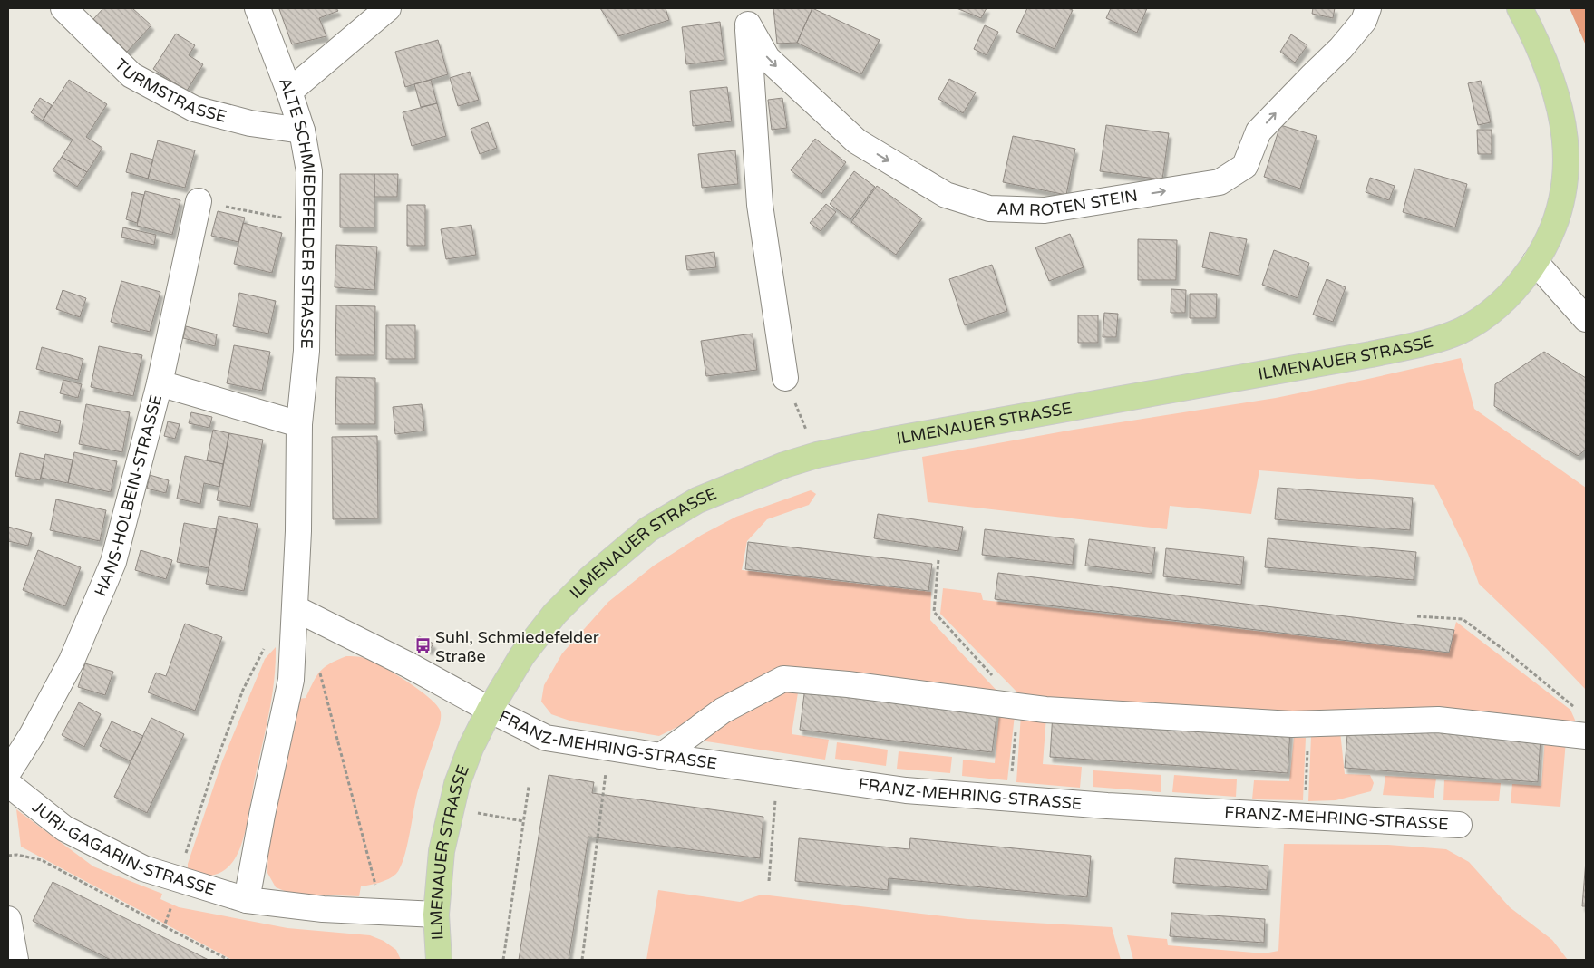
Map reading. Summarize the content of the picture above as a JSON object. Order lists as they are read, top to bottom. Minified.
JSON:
{"streets":{"main road":["ILMENAUER STRASSE"],"street":["TURMSTRASSE","AM ROTEN STEIN","ALTE SCHMIEDEFELDER STRASSE","HANS-HOLBEIN-STRASSE","FRANZ-MEHRING-STRASSE","JURI-GAGARIN-STRASSE"]},"crossings":[["TURMSTRASSE","ALTE SCHMIEDEFELDER STRASSE"],["ALTE SCHMIEDEFELDER STRASSE","JURI-GAGARIN-STRASSE"],["ILMENAUER STRASSE","FRANZ-MEHRING-STRASSE"]],"places":{"bus stop":["Suhl, Schmiedefelder Straße"]}}
